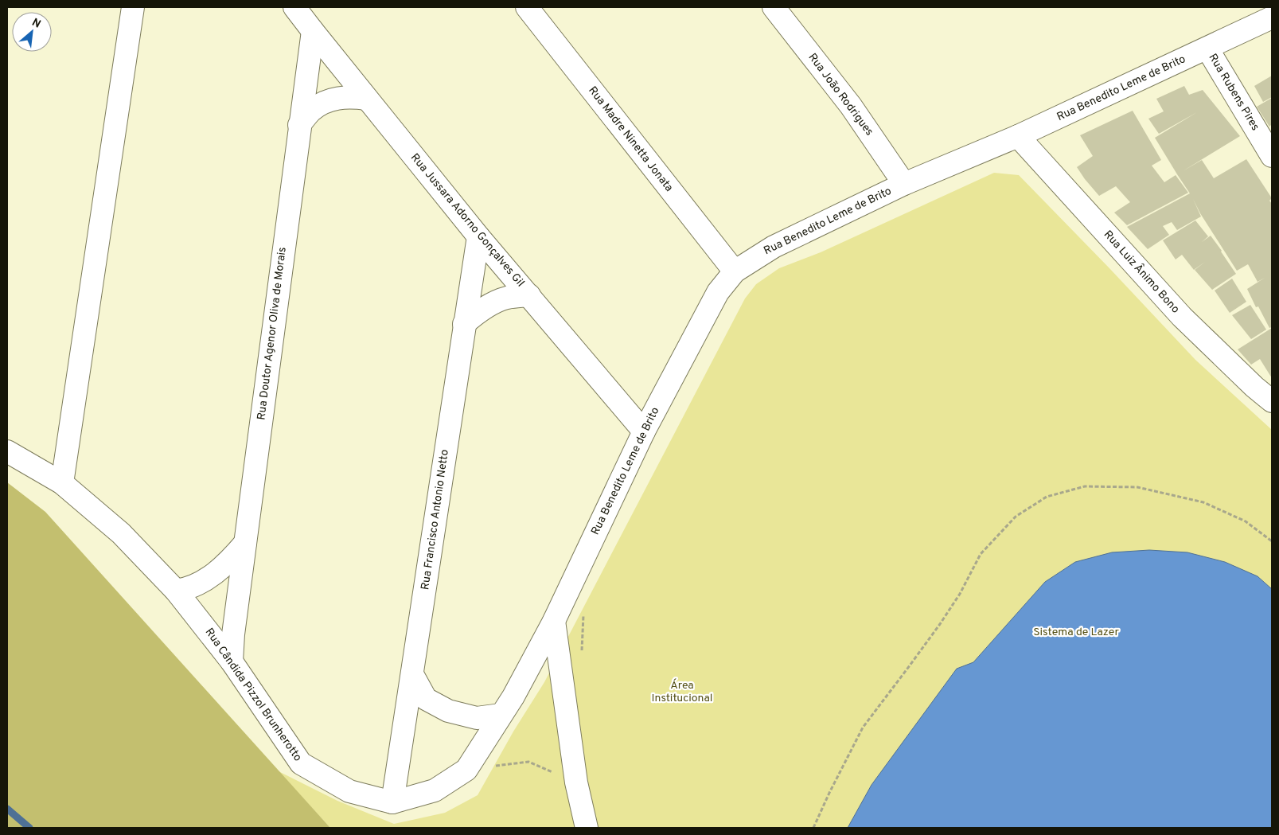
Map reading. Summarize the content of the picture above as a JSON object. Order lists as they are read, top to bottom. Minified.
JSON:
{"streets":{"street":["Rua Benedito Leme de Brito","Rua Rubens Pires","Rua João Rodrigues","Rua Madre Ninetta Jonata","Rua Jussara Adorno Gonçalves Gil","Rua Luiz Ânimo Bono","Rua Doutor Agenor Oliva de Morais","Rua Francisco Antonio Netto","Rua Cândida Pizzol Brunherotto"]},"crossings":[["Rua Benedito Leme de Brito","Rua Rubens Pires"],["Rua Benedito Leme de Brito","Rua João Rodrigues"],["Rua Benedito Leme de Brito","Rua Madre Ninetta Jonata"],["Rua Benedito Leme de Brito","Rua Jussara Adorno Gonçalves Gil"],["Rua Benedito Leme de Brito","Rua Luiz Ânimo Bono"],["Rua Benedito Leme de Brito","Rua Francisco Antonio Netto"],["Rua Benedito Leme de Brito","Rua Cândida Pizzol Brunherotto"],["Rua Jussara Adorno Gonçalves Gil","Rua Doutor Agenor Oliva de Morais"],["Rua Jussara Adorno Gonçalves Gil","Rua Francisco Antonio Netto"],["Rua Doutor Agenor Oliva de Morais","Rua Cândida Pizzol Brunherotto"],["Rua Francisco Antonio Netto","Rua Cândida Pizzol Brunherotto"]],"parks":["Sistema de Lazer","Área Institucional"],"north":"top right"}
